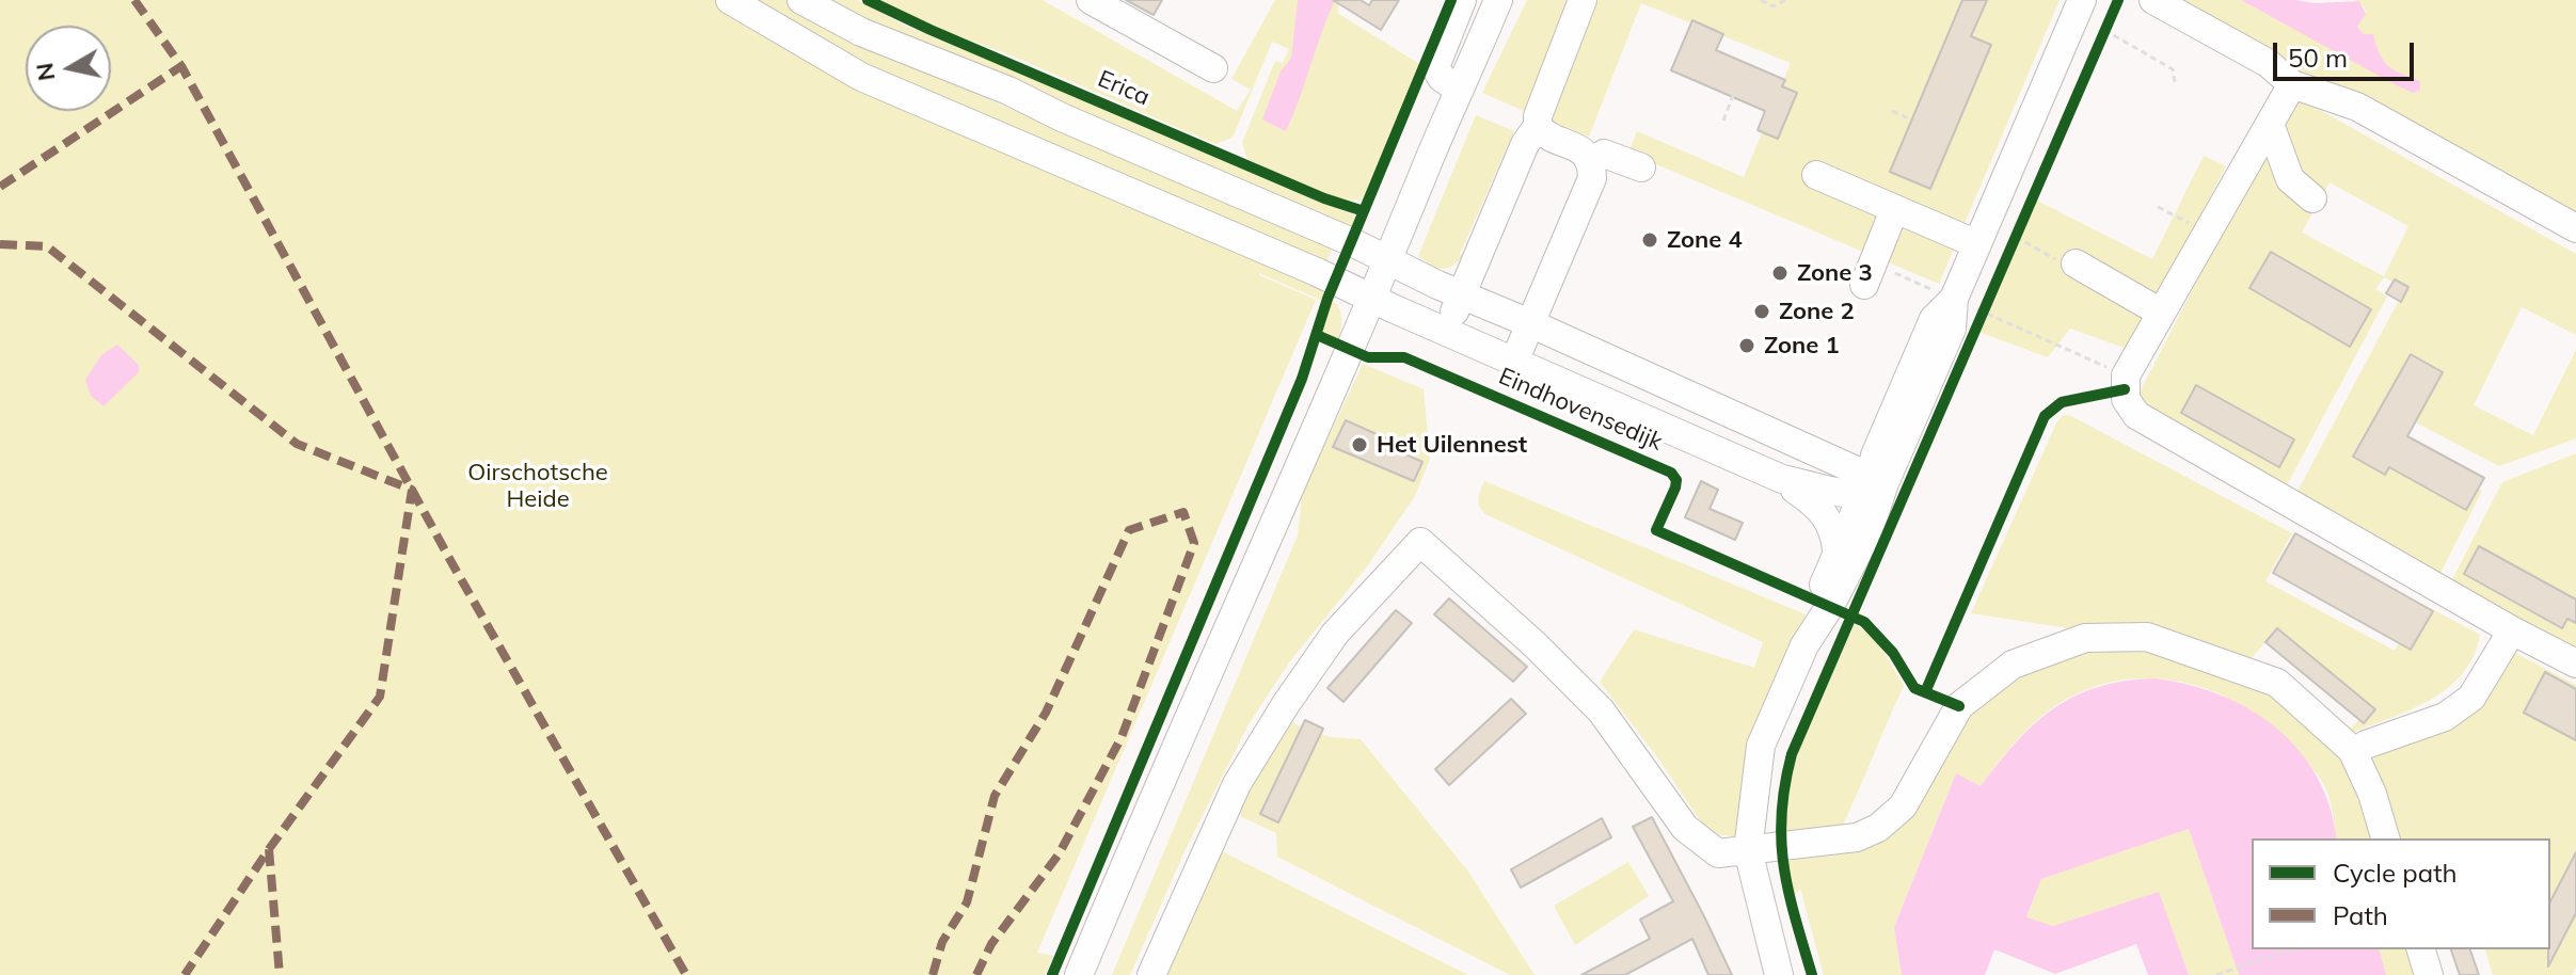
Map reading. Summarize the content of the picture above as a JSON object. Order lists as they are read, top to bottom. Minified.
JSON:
{"streets":{"cycle path":["Erica","Eindhovensedijk"]},"parks":["Oirschotsche Heide"],"places":["Zone 4","Zone 3","Zone 2","Zone 1","Het Uilennest"],"legend":["Cycle path","Path"],"scale_bar":"50 m","north":"left"}
